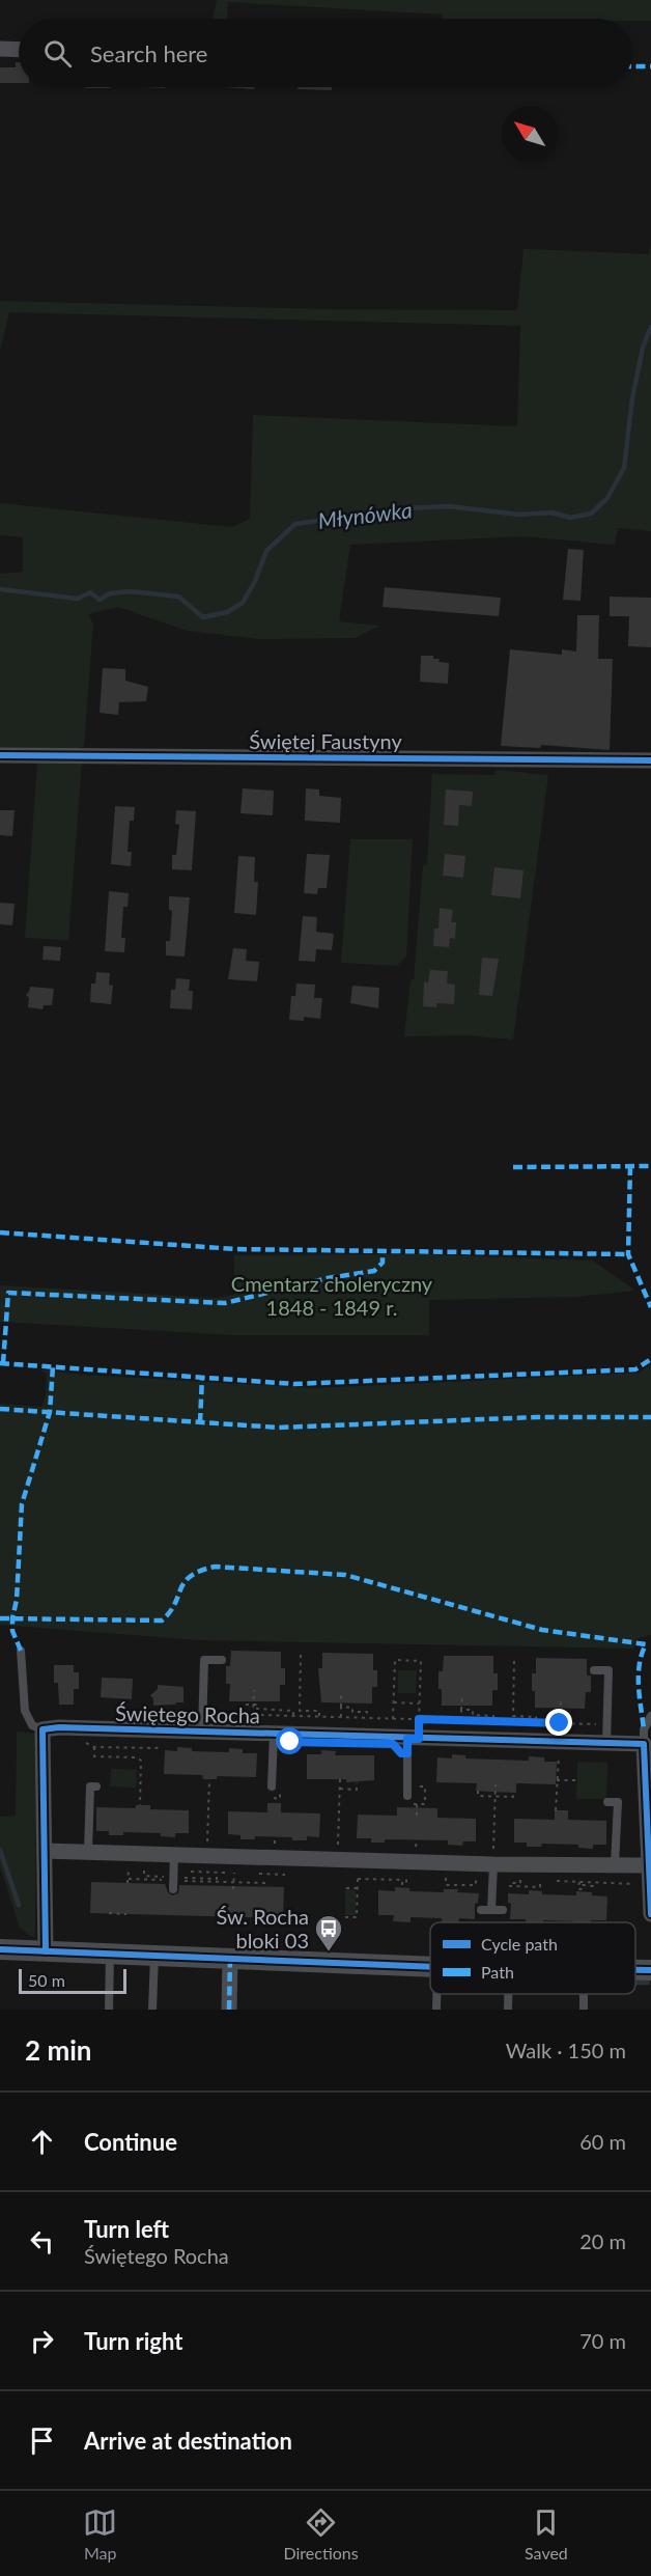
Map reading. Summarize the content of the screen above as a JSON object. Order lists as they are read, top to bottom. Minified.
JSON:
{"streets":{"street":["Świętej Faustyny","Świętego Rocha"]},"water":["Młynówka"],"parks":["Cmentarz choleryczny 1848 - 1849 r."],"places":{"bus stop":["Św. Rocha bloki 03"]},"legend":["Cycle path","Path"],"scale_bar":"50 m","north":"top left","page":{"search":"Search here","scale":"50 m","heading":["2 min","Walk · 150 m"],"list":[["Continue","60 m"],["Turn left","Świętego Rocha","20 m"],["Turn right","70 m"],"Arrive at destination"],"nav":["Map","Directions","Saved"]}}
